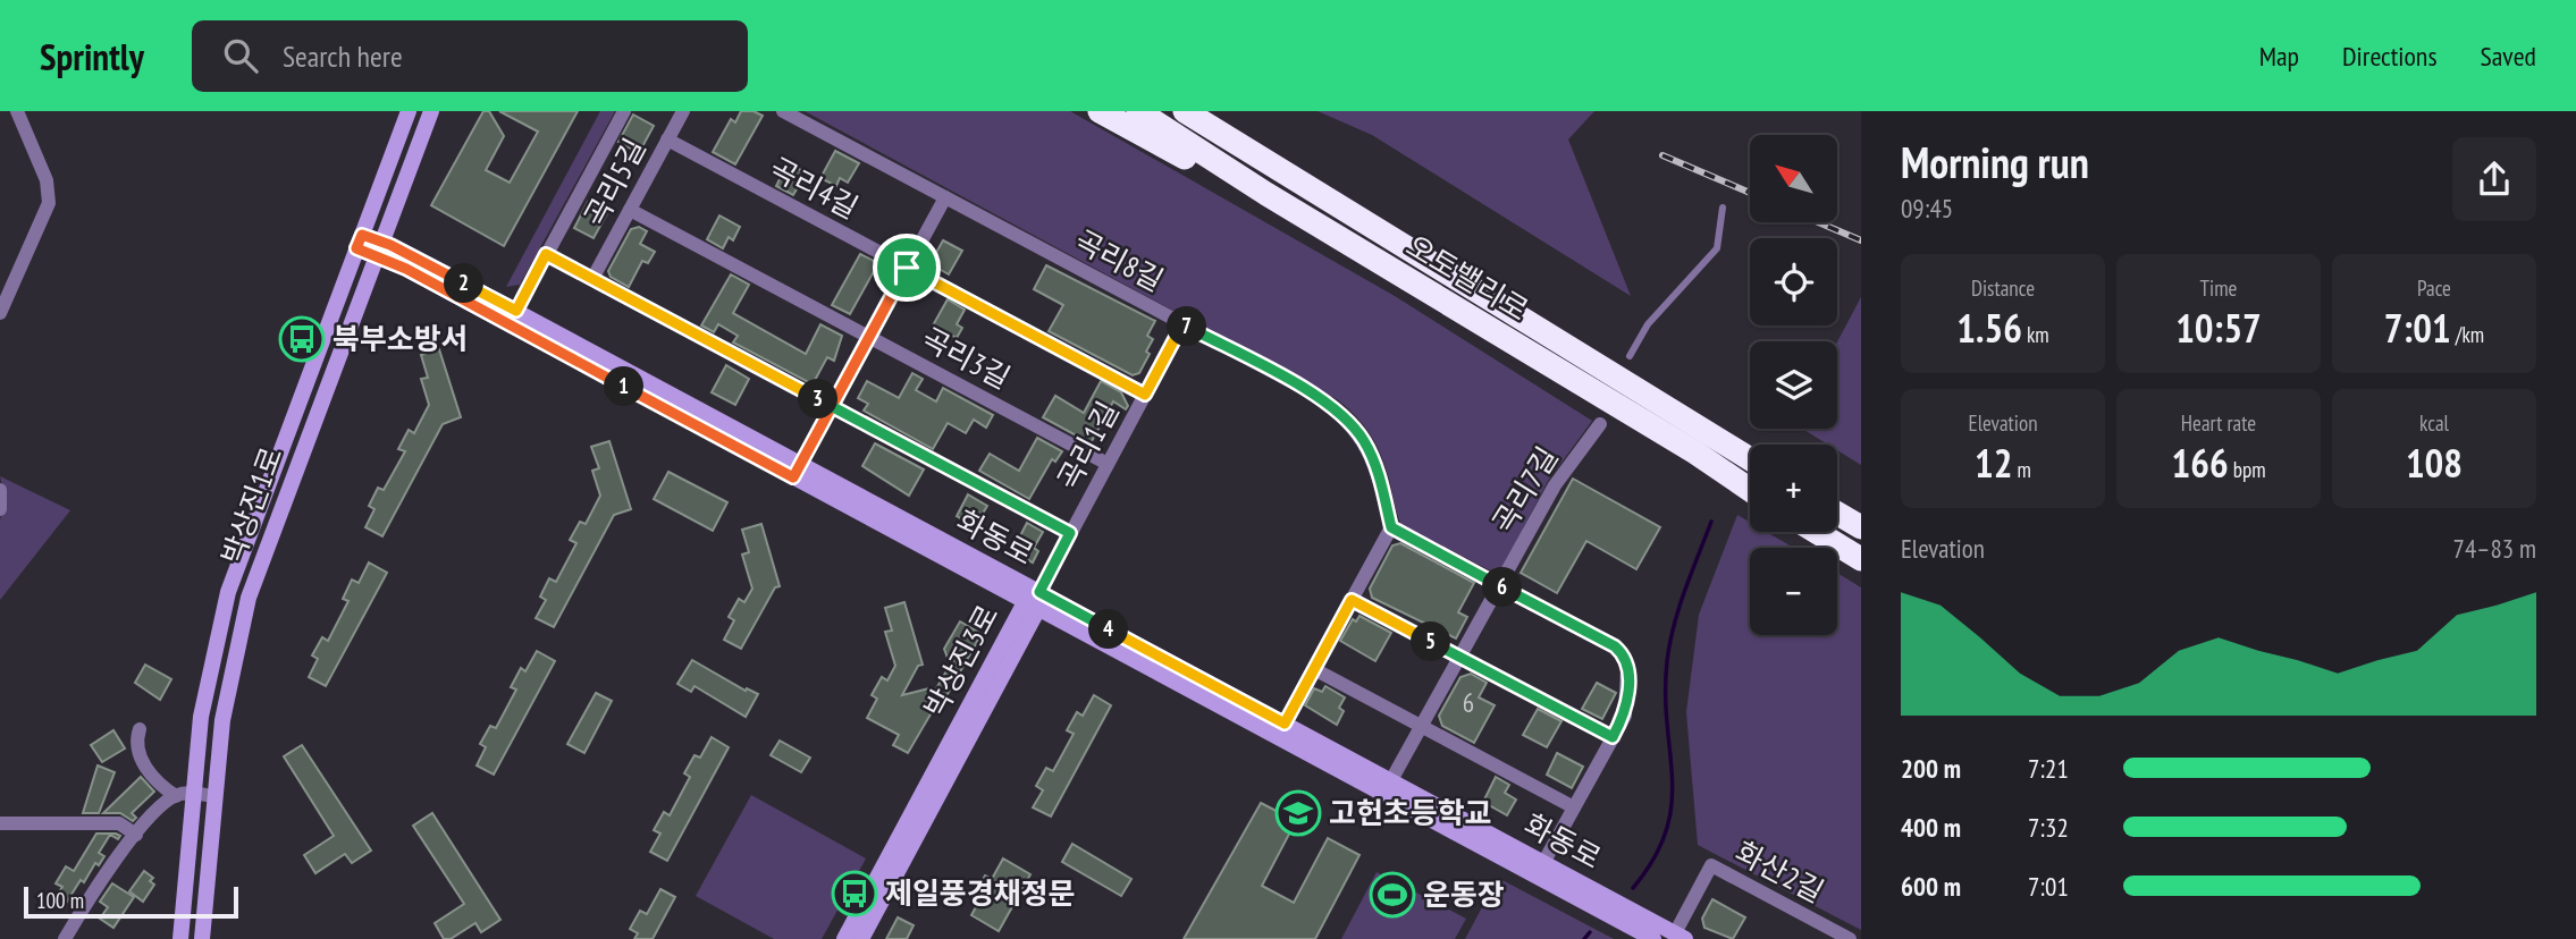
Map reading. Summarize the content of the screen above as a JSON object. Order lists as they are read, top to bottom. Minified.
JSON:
{"streets":{"highway":["오토밸리로"],"street":["곡리5길","곡리4길","곡리8길","곡리3길","곡리1길","곡리7길","박상진1로","화동로","박상진3로","화산2길"]},"crossings":[["곡리5길","곡리4길"],["곡리5길","곡리3길"],["곡리4길","곡리1길"],["곡리8길","곡리1길"],["곡리3길","곡리1길"],["곡리1길","화동로"],["곡리1길","박상진3로"],["곡리7길","화동로"],["박상진1로","화동로"],["화동로","박상진3로"],["화동로","화산2길"]],"places":{"bus stop":["북부소방서","제일풍경채정문"],"school or university":["고헌초등학교"],"sports":["운동장"]},"house_numbers":["6"],"scale_bar":"100 m","north":"top left","page":{"header":"Sprintly","search":"Search here","nav":["Map","Directions","Saved"],"heading":["Morning run","09:45"],"map_buttons":["+","−"],"stats":[["Distance","1.56 km"],["Time","10:57"],["Pace","7:01 /km"],["Elevation","12 m"],["Heart rate","166 bpm"],["kcal","108"]],"pins":["2","7","1","3","6","4","5"],"chart":["Elevation","74–83 m"],"list":[{"name":"200 m","note":"7:21"},{"name":"400 m","note":"7:32"},{"name":"600 m","note":"7:01"}],"scale":"100 m"}}
